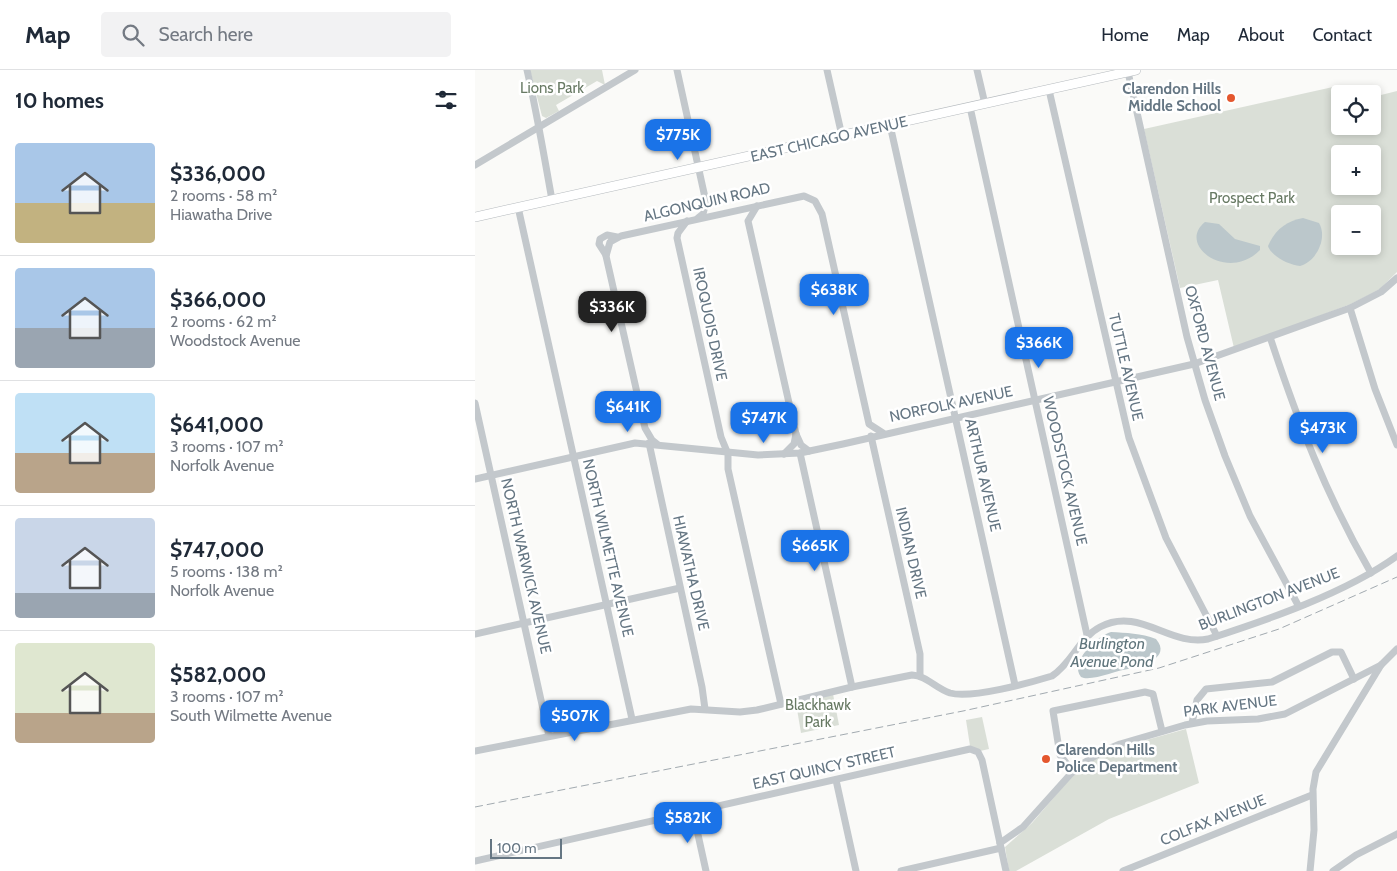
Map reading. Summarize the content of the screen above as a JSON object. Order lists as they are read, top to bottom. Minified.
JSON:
{"streets":{"main road":["EAST CHICAGO AVENUE"],"street":["ALGONQUIN ROAD","IROQUOIS DRIVE","OXFORD AVENUE","TUTTLE AVENUE","NORFOLK AVENUE","WOODSTOCK AVENUE","ARTHUR AVENUE","NORTH WILMETTE AVENUE","INDIAN DRIVE","NORTH WARWICK AVENUE","HIAWATHA DRIVE","BURLINGTON AVENUE","PARK AVENUE","EAST QUINCY STREET","COLFAX AVENUE"]},"crossings":[["EAST CHICAGO AVENUE","OXFORD AVENUE"],["EAST CHICAGO AVENUE","TUTTLE AVENUE"],["EAST CHICAGO AVENUE","WOODSTOCK AVENUE"],["EAST CHICAGO AVENUE","ARTHUR AVENUE"],["EAST CHICAGO AVENUE","NORTH WILMETTE AVENUE"],["ALGONQUIN ROAD","HIAWATHA DRIVE"],["IROQUOIS DRIVE","NORFOLK AVENUE"],["OXFORD AVENUE","NORFOLK AVENUE"],["OXFORD AVENUE","BURLINGTON AVENUE"],["TUTTLE AVENUE","NORFOLK AVENUE"],["TUTTLE AVENUE","BURLINGTON AVENUE"],["NORFOLK AVENUE","WOODSTOCK AVENUE"],["NORFOLK AVENUE","ARTHUR AVENUE"],["NORFOLK AVENUE","NORTH WILMETTE AVENUE"],["NORFOLK AVENUE","INDIAN DRIVE"],["NORFOLK AVENUE","NORTH WARWICK AVENUE"],["NORFOLK AVENUE","HIAWATHA DRIVE"],["WOODSTOCK AVENUE","BURLINGTON AVENUE"],["ARTHUR AVENUE","BURLINGTON AVENUE"],["INDIAN DRIVE","BURLINGTON AVENUE"],["PARK AVENUE","EAST QUINCY STREET"]],"water":["Burlington Avenue Pond"],"parks":["Lions Park","Prospect Park","Blackhawk Park"],"places":["Clarendon Hills Middle School","Clarendon Hills Police Department"],"scale_bar":"100 m","page":{"header":"Map","search":"Search here","nav":["Home","Map","About","Contact"],"heading":"10 homes","map_buttons":["+","−"],"price":["$775K","$638K","$336K","$366K","$641K","$747K","$473K","$665K","$507K","$582K"],"list":[{"name":"$336,000","note":"2 rooms · 58 m² · Hiawatha Drive"},{"name":"$366,000","note":"2 rooms · 62 m² · Woodstock Avenue"},{"name":"$641,000","note":"3 rooms · 107 m² · Norfolk Avenue"},{"name":"$747,000","note":"5 rooms · 138 m² · Norfolk Avenue"},{"name":"$582,000","note":"3 rooms · 107 m² · South Wilmette Avenue"}],"scale":"100 m"}}
